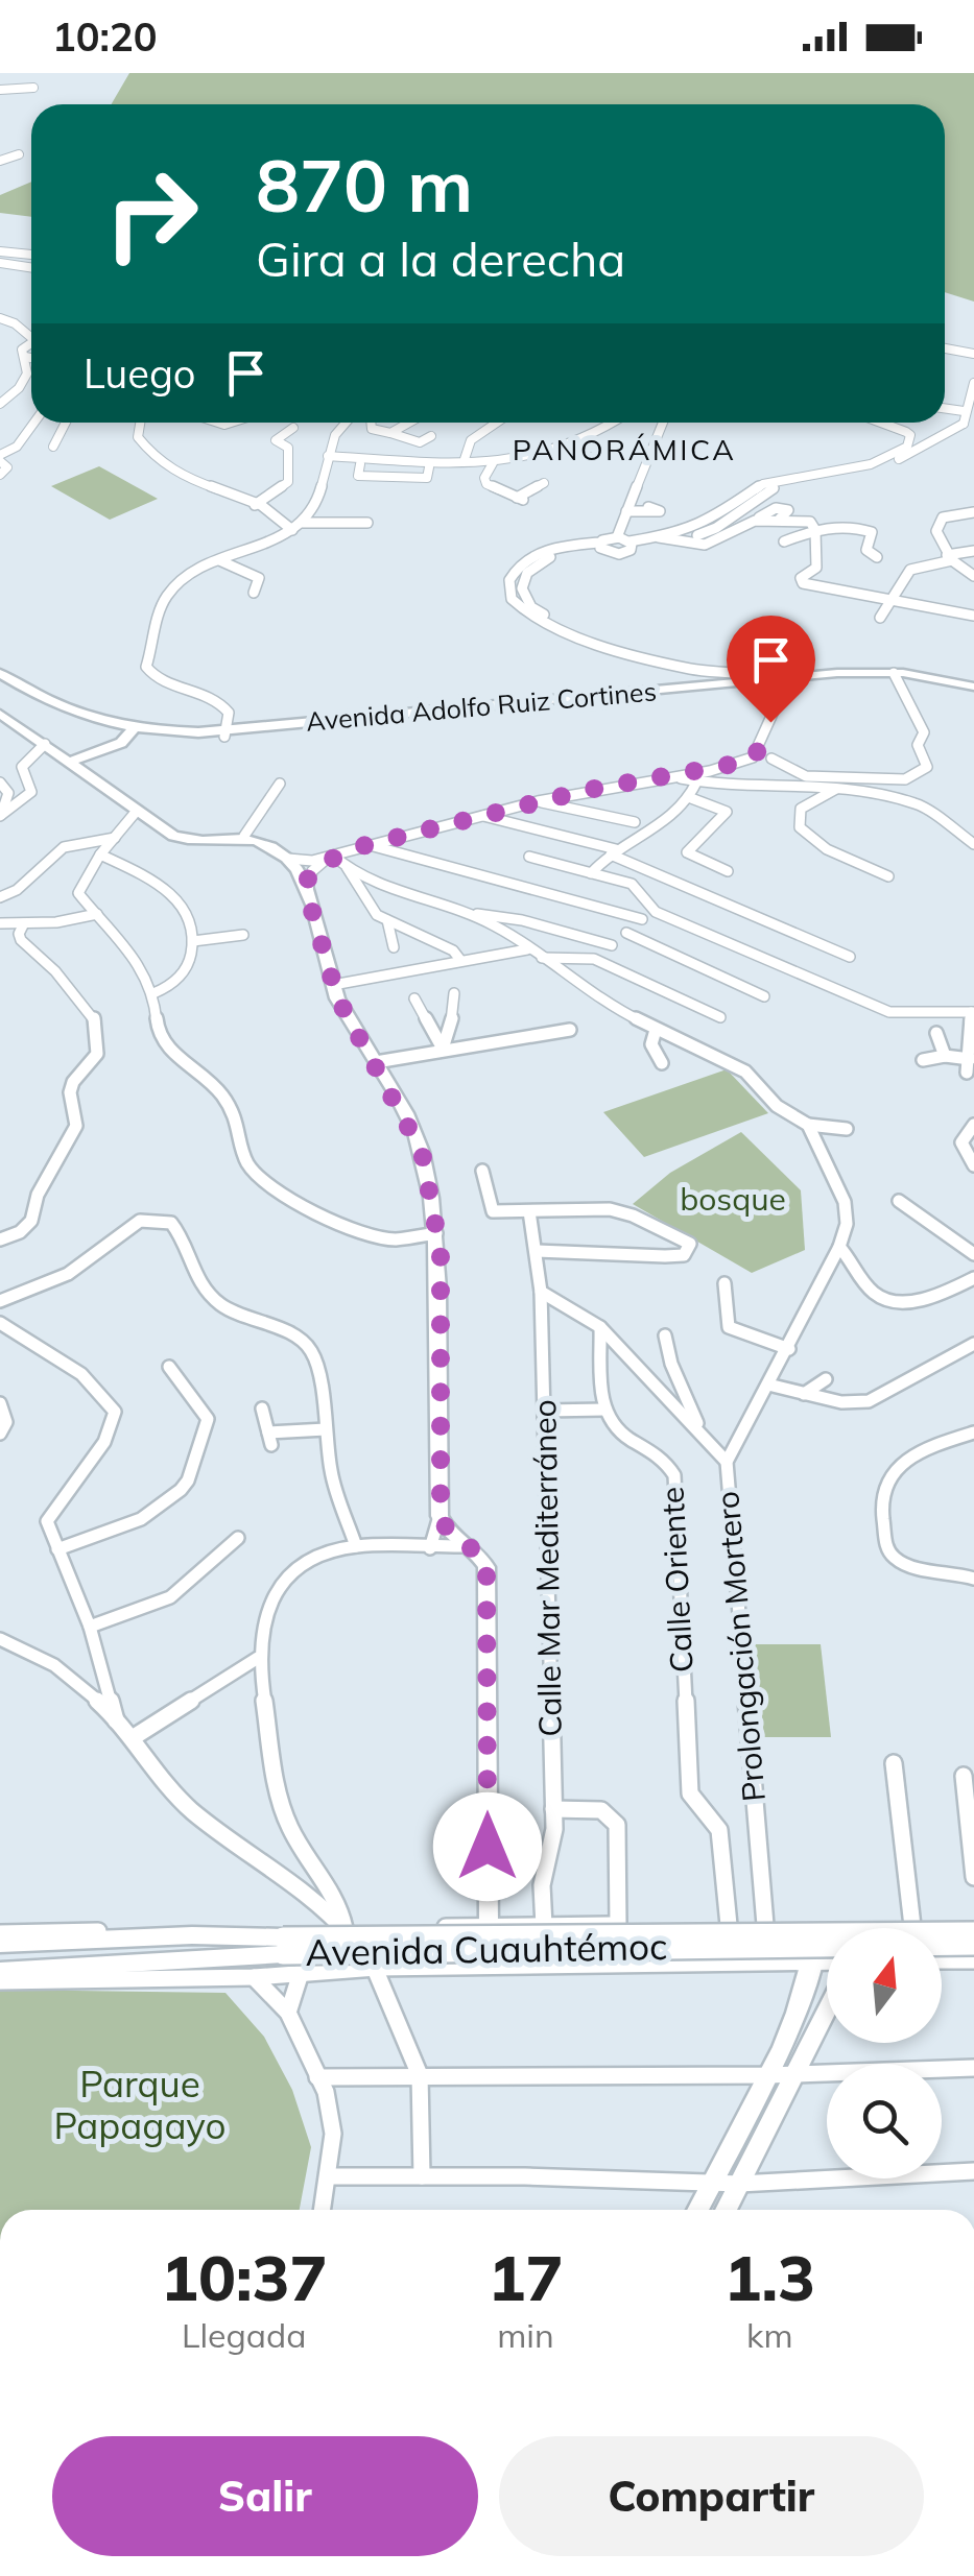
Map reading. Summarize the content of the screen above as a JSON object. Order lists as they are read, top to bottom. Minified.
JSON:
{"streets":{"main road":["Avenida Adolfo Ruiz Cortines","Avenida Cuauhtémoc"],"street":["Calle Mar Mediterráneo","Calle Oriente","Prolongación Mortero"]},"districts":["PANORÁMICA"],"parks":["bosque","Parque Papagayo"],"north":"top","page":{"status":"10:20","turn":["870 m","Gira a la derecha"],"then":"Luego","eta":["10:37","Llegada","17","min","1.3","km"],"buttons":["Salir","Compartir"]}}
